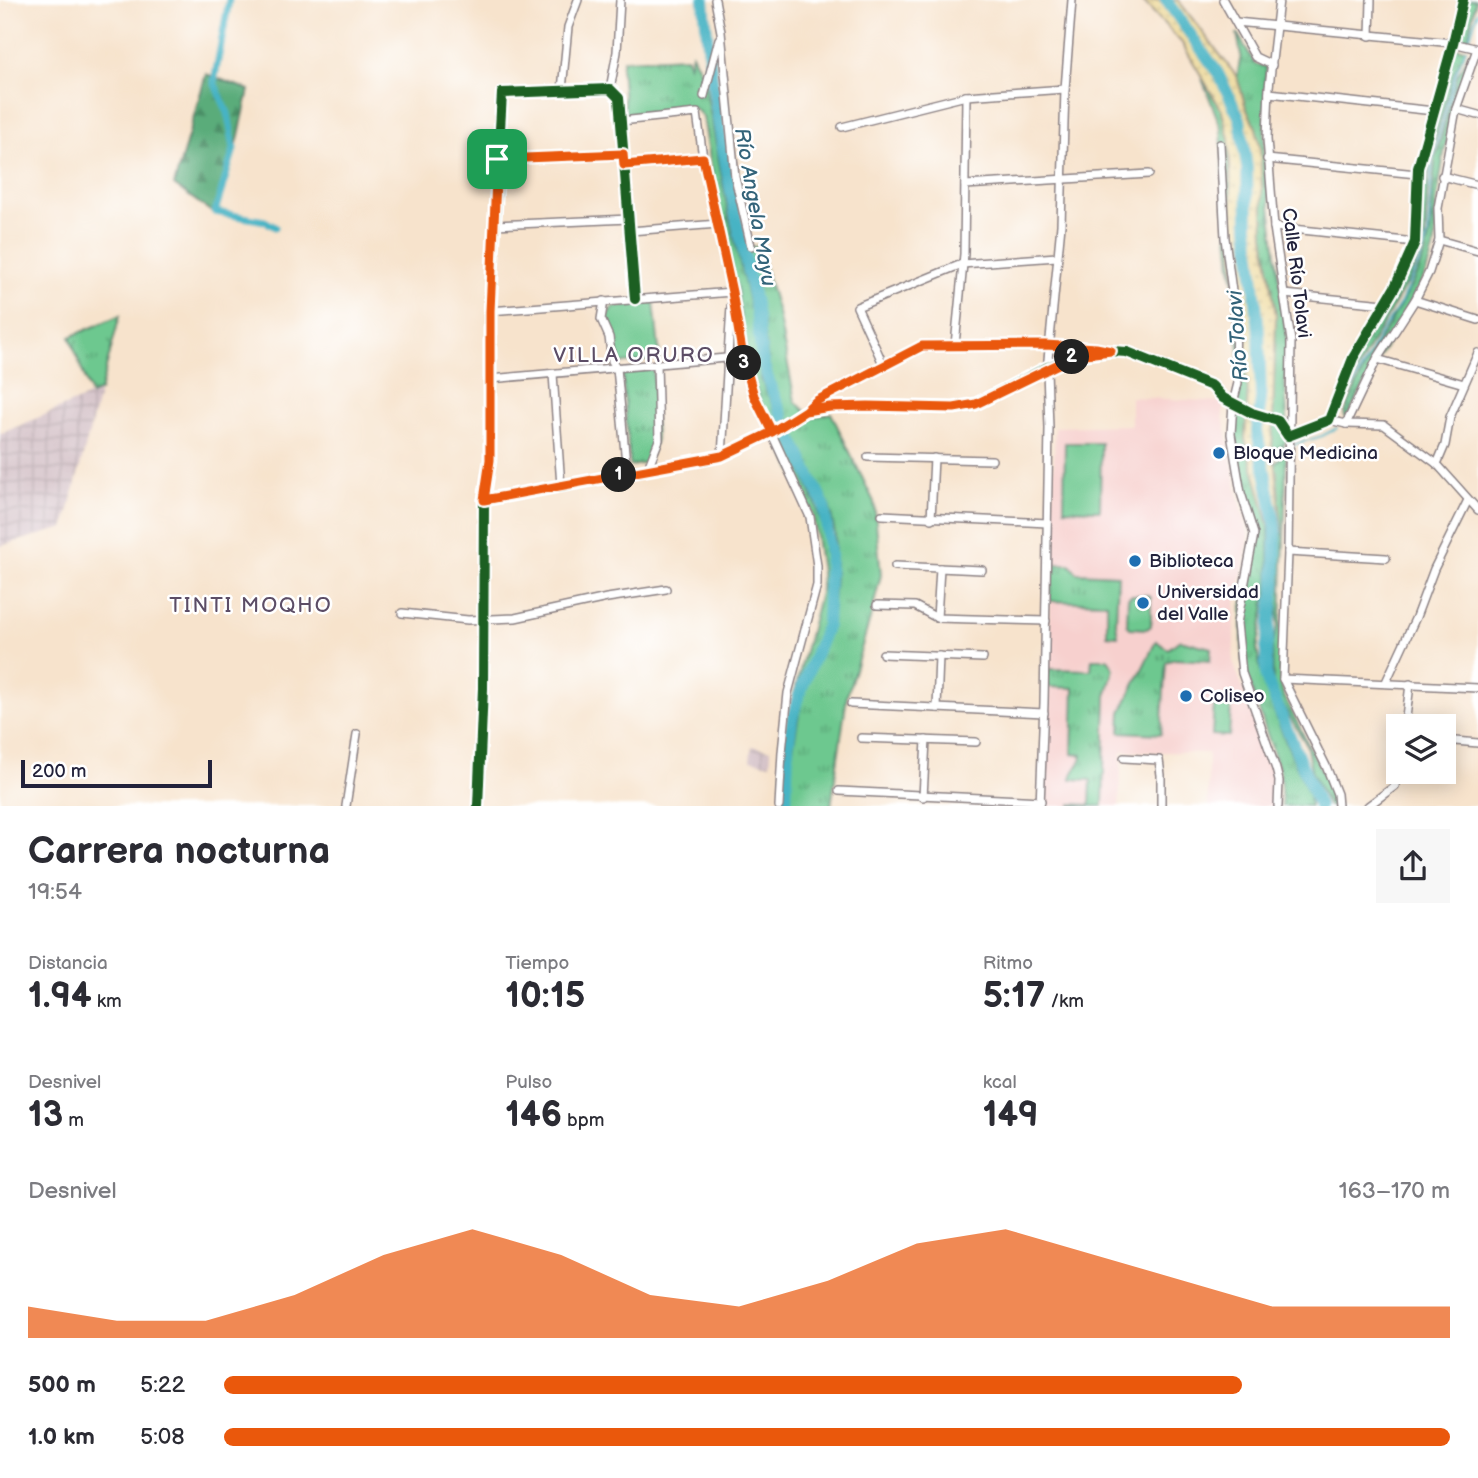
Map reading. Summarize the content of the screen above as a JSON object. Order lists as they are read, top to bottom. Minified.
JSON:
{"streets":{"street":["Calle Río Tolavi"]},"districts":["VILLA ORURO","TINTI MOQHO"],"water":["Río Angela Mayu","Río Tolavi"],"places":["Bloque Medicina","Biblioteca","Universidad del Valle","Coliseo"],"scale_bar":"200 m","page":{"pins":["2","3","1"],"scale":"200 m","heading":["Carrera nocturna","19:54"],"stats":[["Distancia","1.94 km"],["Tiempo","10:15"],["Ritmo","5:17 /km"],["Desnivel","13 m"],["Pulso","146 bpm"],["kcal","149"]],"chart":["Desnivel","163–170 m"],"list":[{"name":"500 m","note":"5:22"},{"name":"1.0 km","note":"5:08"}]}}
